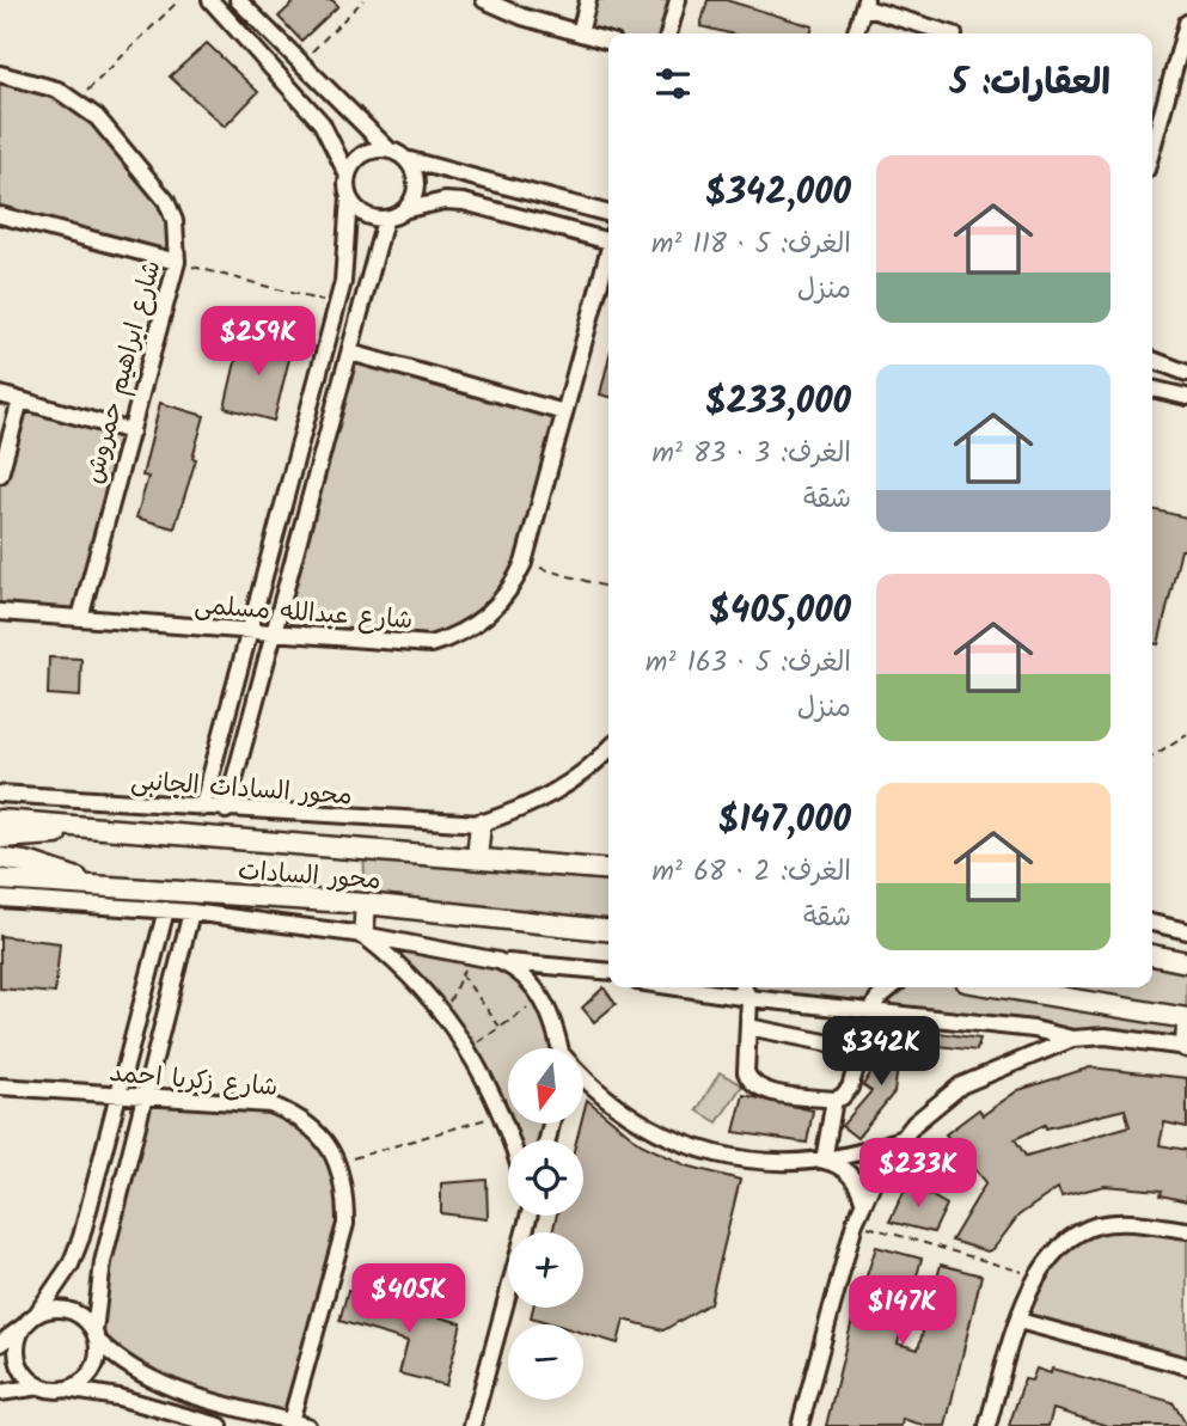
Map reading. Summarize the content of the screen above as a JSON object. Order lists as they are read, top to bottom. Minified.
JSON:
{"streets":{"main road":["محور السادات"],"street":["شارع ابراهيم حمروش","شارع عبدالله مسلمى","محور السادات الجانبى","شارع زكريا احمد"]},"crossings":[["شارع ابراهيم حمروش","شارع عبدالله مسلمى"]],"north":"bottom","page":{"heading":"العقارات: 5","list":[{"name":"$342,000","note":"الغرف: 5 · 118 m² · منزل"},{"name":"$233,000","note":"الغرف: 3 · 83 m² · شقة"},{"name":"$405,000","note":"الغرف: 5 · 163 m² · منزل"},{"name":"$147,000","note":"الغرف: 2 · 68 m² · شقة"}],"price":["$259K","$342K","$233K","$405K","$147K"],"map_buttons":["+","−"]}}
